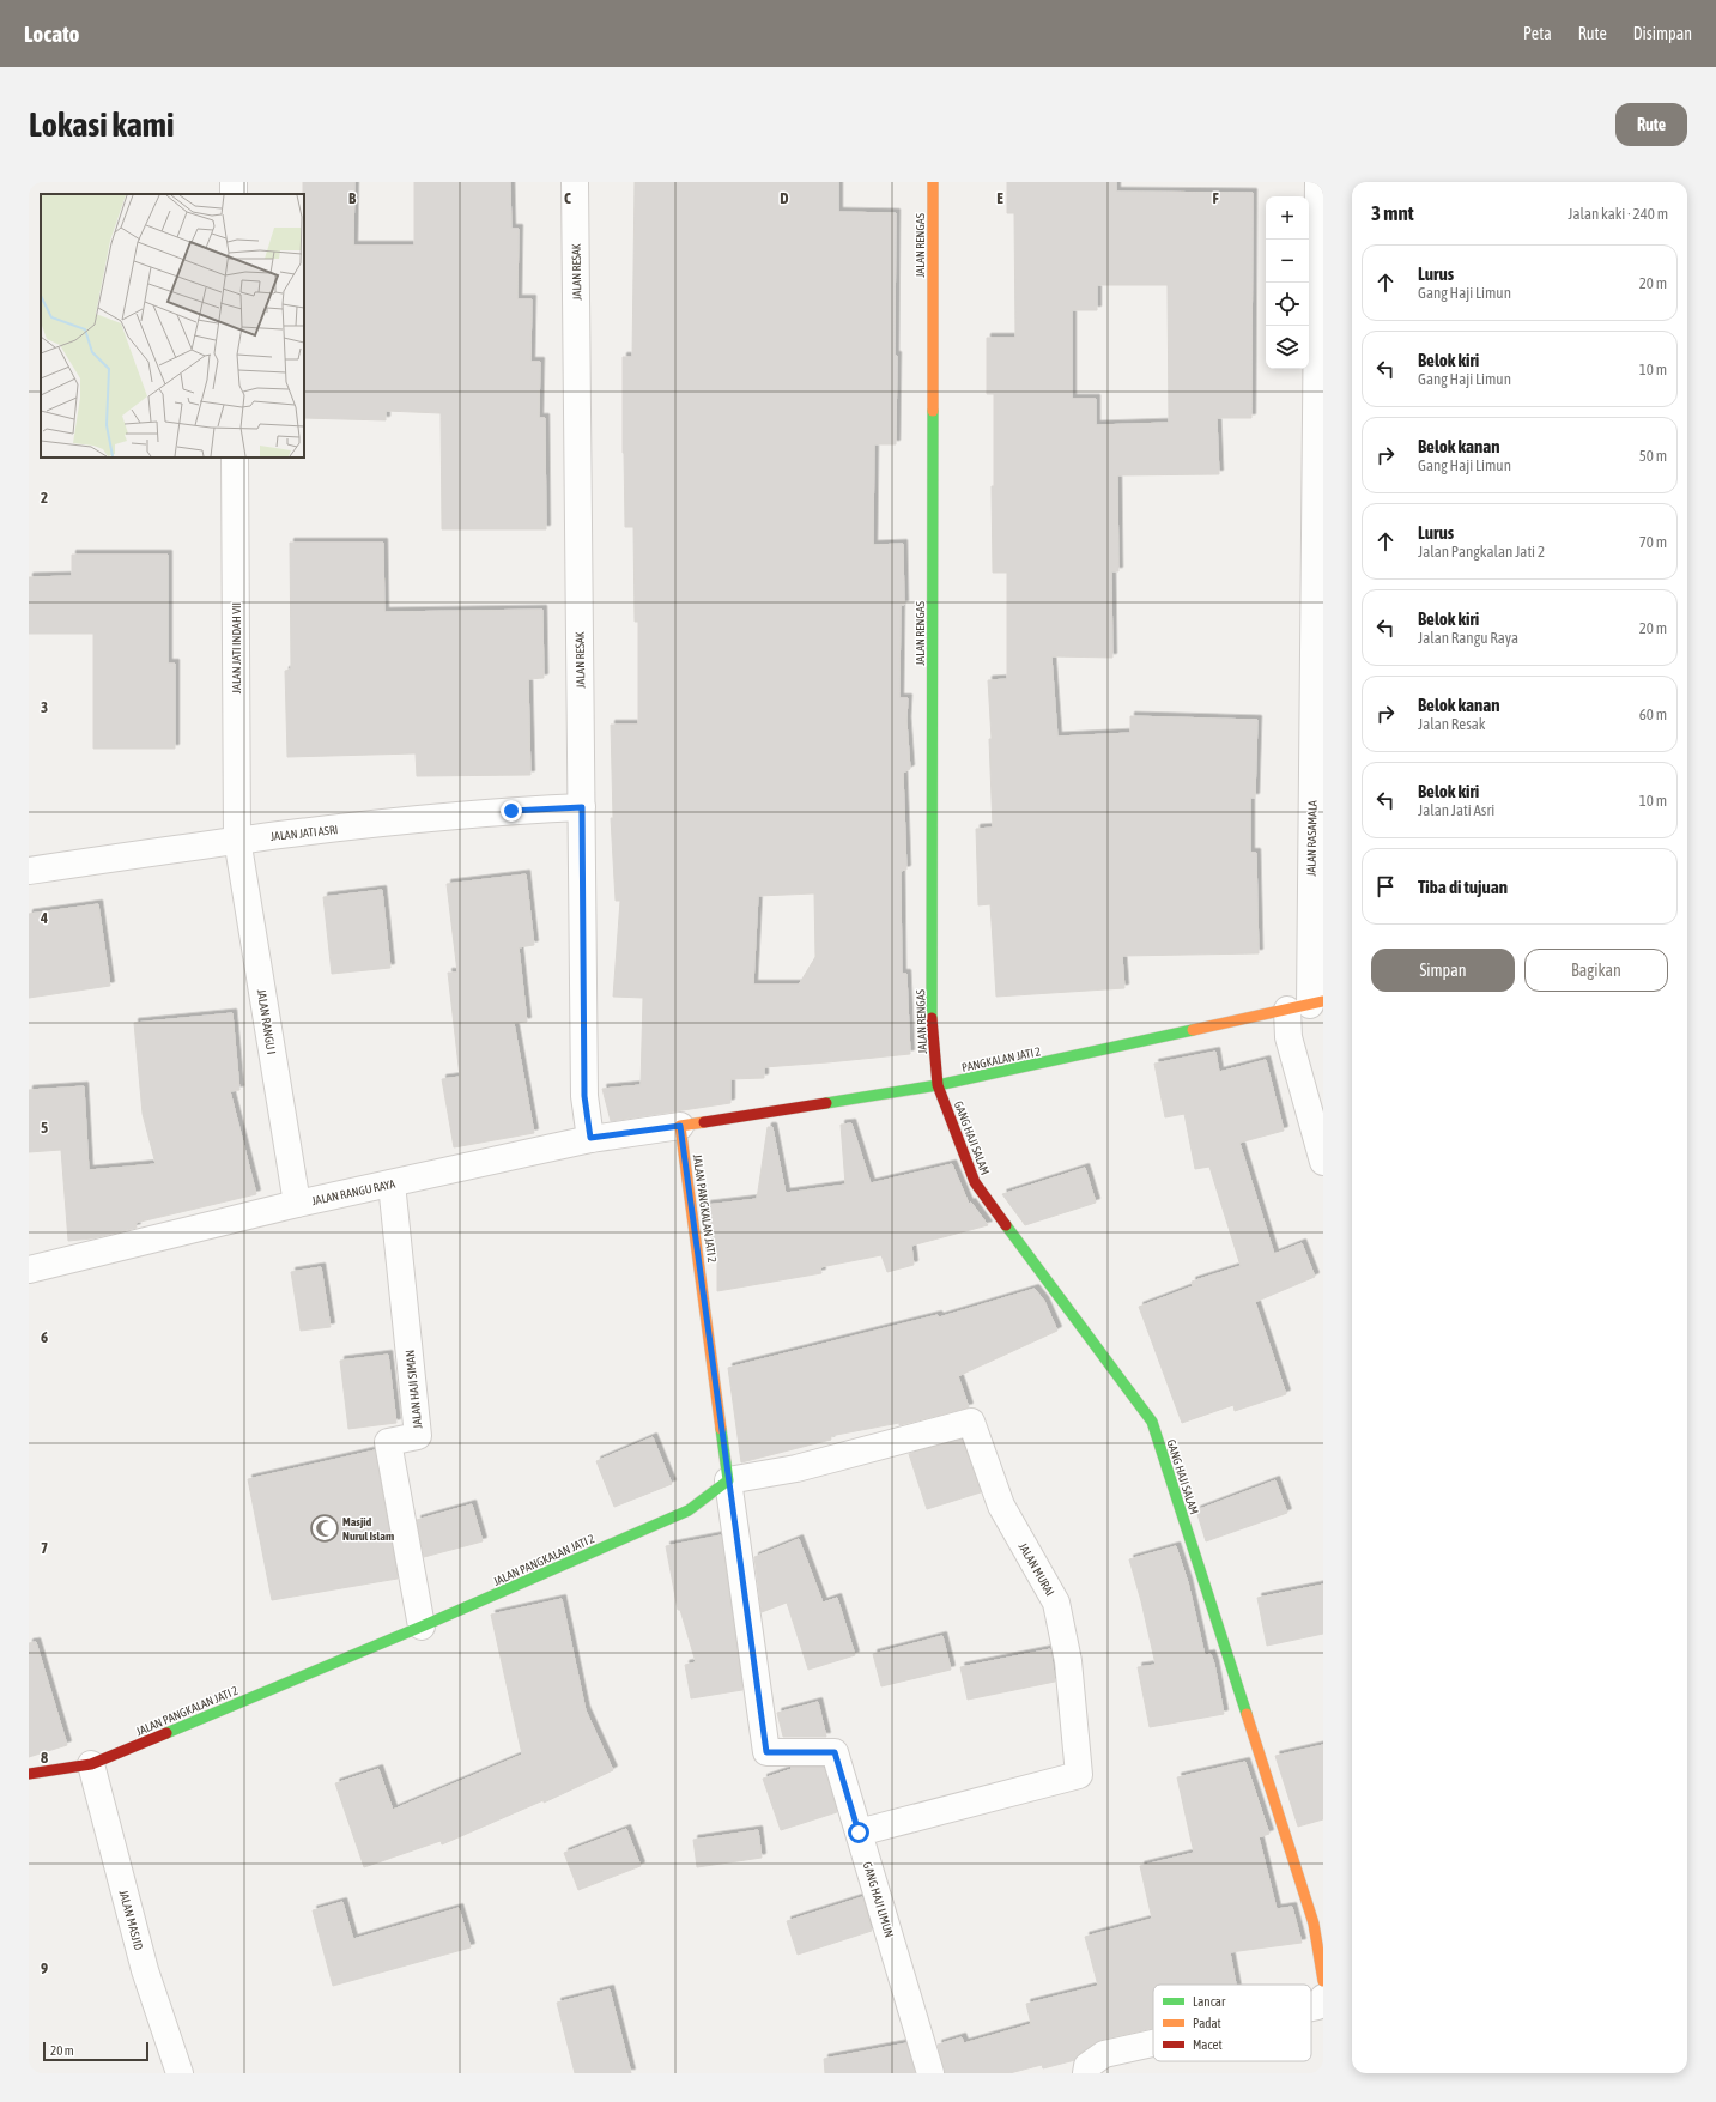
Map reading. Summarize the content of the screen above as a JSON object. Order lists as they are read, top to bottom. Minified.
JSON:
{"streets":{"street":["JALAN RENGAS","JALAN RESAK","JALAN JATI INDAH VII","JALAN JATI ASRI","JALAN RASAMALA","JALAN RANGU I","PANGKALAN JATI 2","GANG HAJI SALAM","JALAN RANGU RAYA","JALAN PANGKALAN JATI 2","JALAN HAJI SIMAN","JALAN MURAI","GANG HAJI LIMUN","JALAN MASJID"]},"crossings":[["JALAN RENGAS","PANGKALAN JATI 2"],["JALAN RENGAS","GANG HAJI SALAM"],["JALAN RESAK","JALAN JATI ASRI"],["JALAN RESAK","JALAN RANGU RAYA"],["JALAN JATI INDAH VII","JALAN JATI ASRI"],["JALAN JATI INDAH VII","JALAN RANGU I"],["JALAN JATI ASRI","JALAN RANGU I"],["JALAN RASAMALA","PANGKALAN JATI 2"],["JALAN RANGU I","JALAN RANGU RAYA"],["PANGKALAN JATI 2","GANG HAJI SALAM"],["PANGKALAN JATI 2","JALAN RANGU RAYA"],["PANGKALAN JATI 2","JALAN PANGKALAN JATI 2"],["JALAN RANGU RAYA","JALAN PANGKALAN JATI 2"],["JALAN RANGU RAYA","JALAN HAJI SIMAN"],["JALAN PANGKALAN JATI 2","JALAN HAJI SIMAN"],["JALAN PANGKALAN JATI 2","JALAN MURAI"],["JALAN PANGKALAN JATI 2","GANG HAJI LIMUN"],["JALAN PANGKALAN JATI 2","JALAN MASJID"],["JALAN MURAI","GANG HAJI LIMUN"]],"places":{"mosque":["Masjid Nurul Islam"]},"legend":["Lancar","Padat","Macet"],"scale_bar":"20 m","page":{"header":"Locato","nav":["Peta","Rute","Disimpan"],"buttons":["Rute",["Simpan","Bagikan"]],"title":"Lokasi kami","heading":["3 mnt","Jalan kaki · 240 m"],"map_buttons":["+","−"],"list":[["Lurus","Gang Haji Limun","20 m"],["Belok kiri","Gang Haji Limun","10 m"],["Belok kanan","Gang Haji Limun","50 m"],["Lurus","Jalan Pangkalan Jati 2","70 m"],["Belok kiri","Jalan Rangu Raya","20 m"],["Belok kanan","Jalan Resak","60 m"],["Belok kiri","Jalan Jati Asri","10 m"],"Tiba di tujuan"],"scale":"20 m"},"grid":{"columns":["B","C","D","E","F"],"rows":["2","3","4","5","6","7","8","9"]}}
